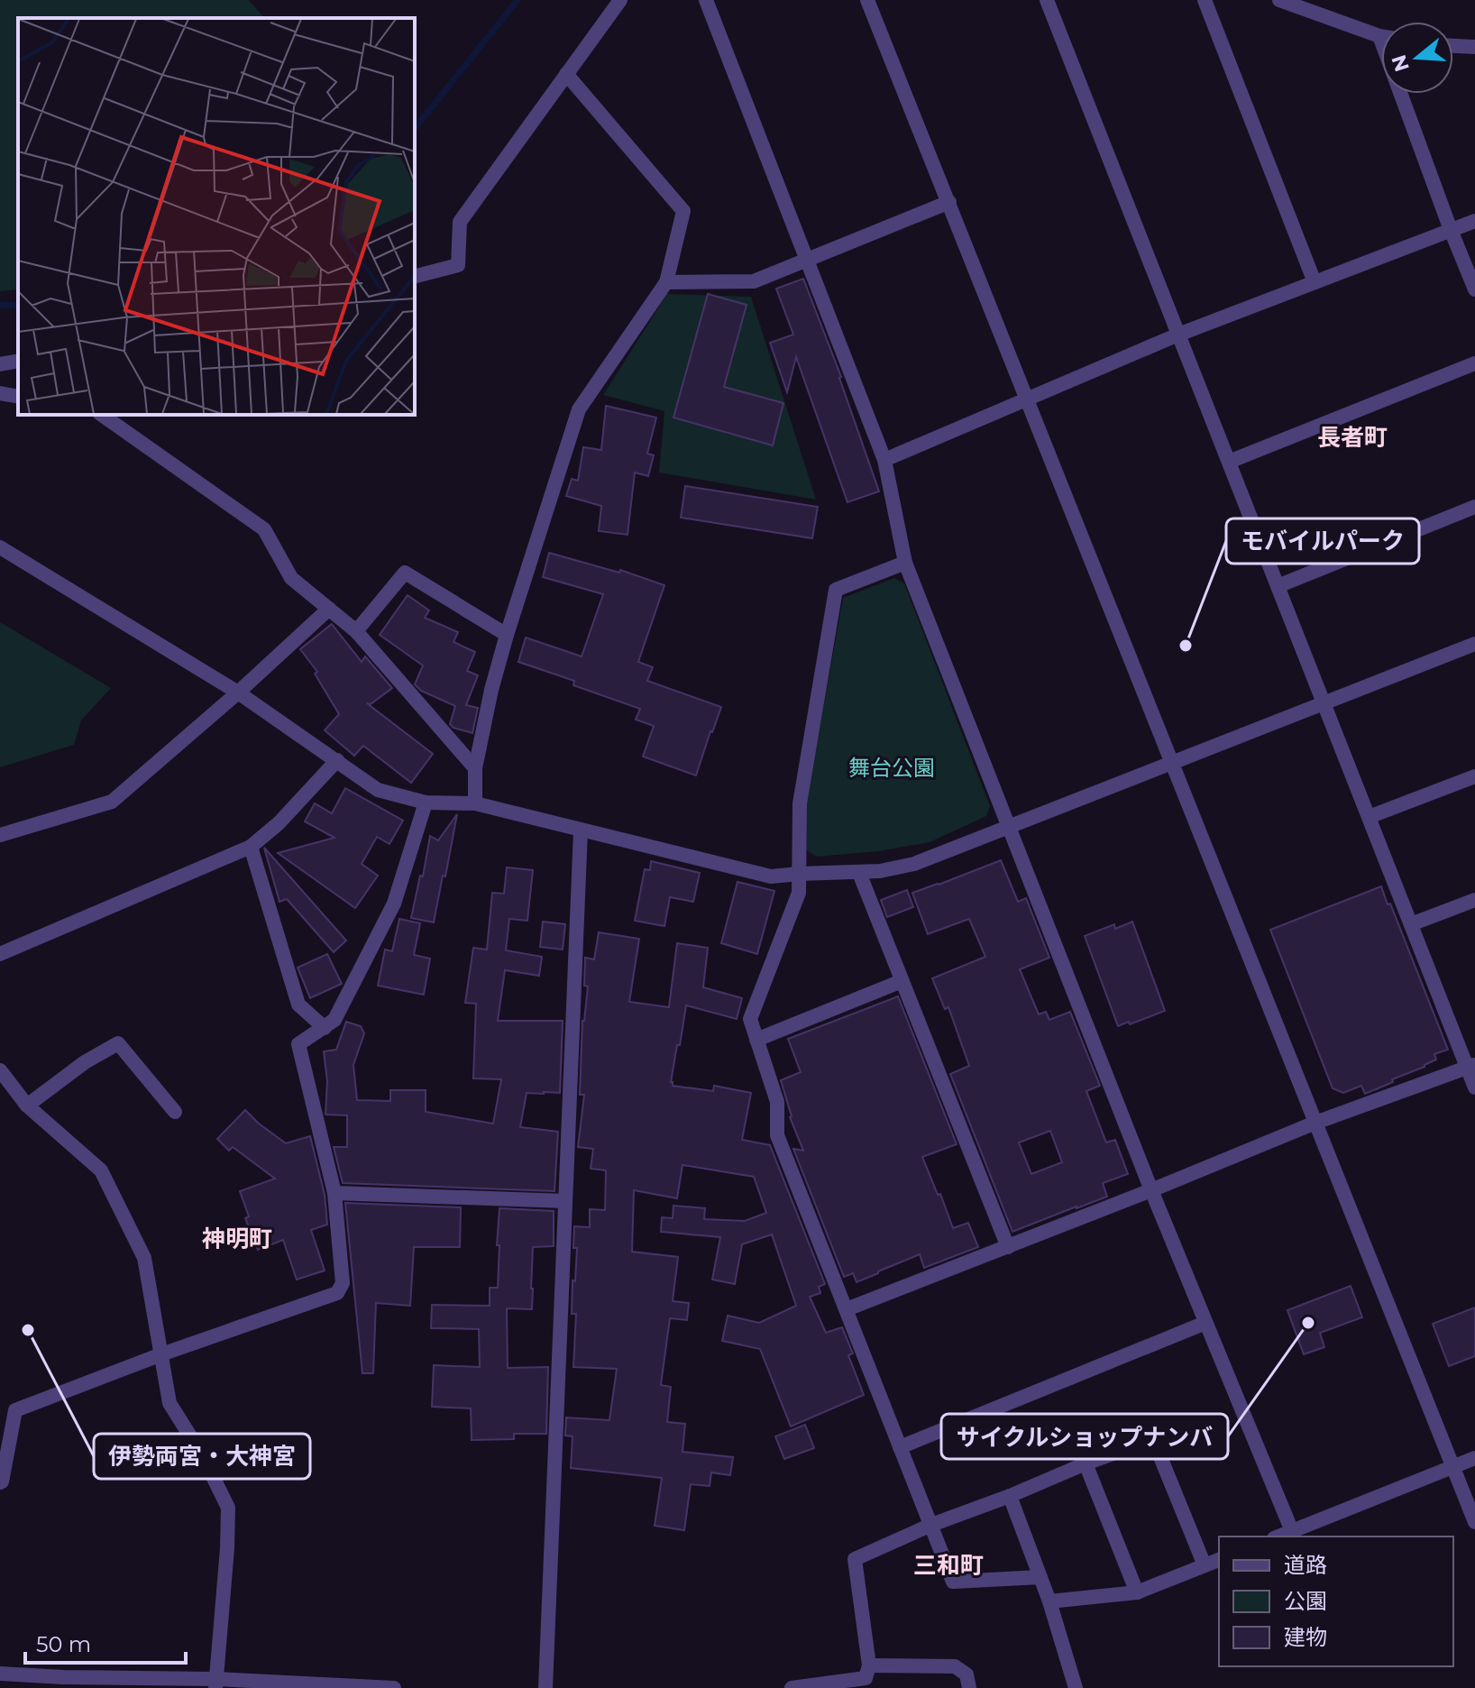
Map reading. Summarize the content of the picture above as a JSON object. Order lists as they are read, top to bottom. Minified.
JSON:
{"districts":["長者町","神明町","三和町"],"parks":["舞台公園"],"places":["モバイルパーク","サイクルショップナンバ","伊勢両宮・大神宮"],"legend":["道路","公園","建物"],"scale_bar":"50 m","north":"left"}
